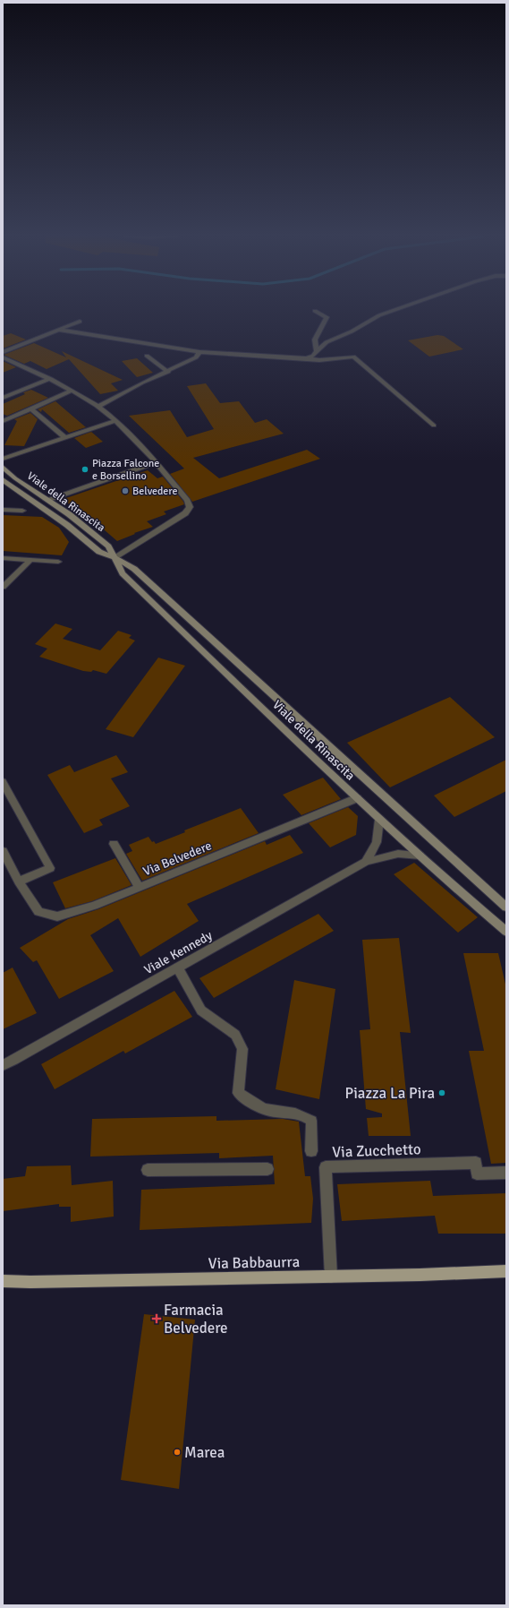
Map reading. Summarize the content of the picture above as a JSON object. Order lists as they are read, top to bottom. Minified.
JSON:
{"streets":{"main road":["Via Babbaurra"],"street":["Viale della Rinascita","Via Belvedere","Viale Kennedy","Via Zucchetto"]},"crossings":[["Viale della Rinascita","Via Belvedere"],["Viale della Rinascita","Viale Kennedy"],["Via Zucchetto","Via Babbaurra"]],"places":{"other":["Piazza Falcone e Borsellino","Belvedere","Piazza La Pira","Marea"],"health":["Farmacia Belvedere"]}}
